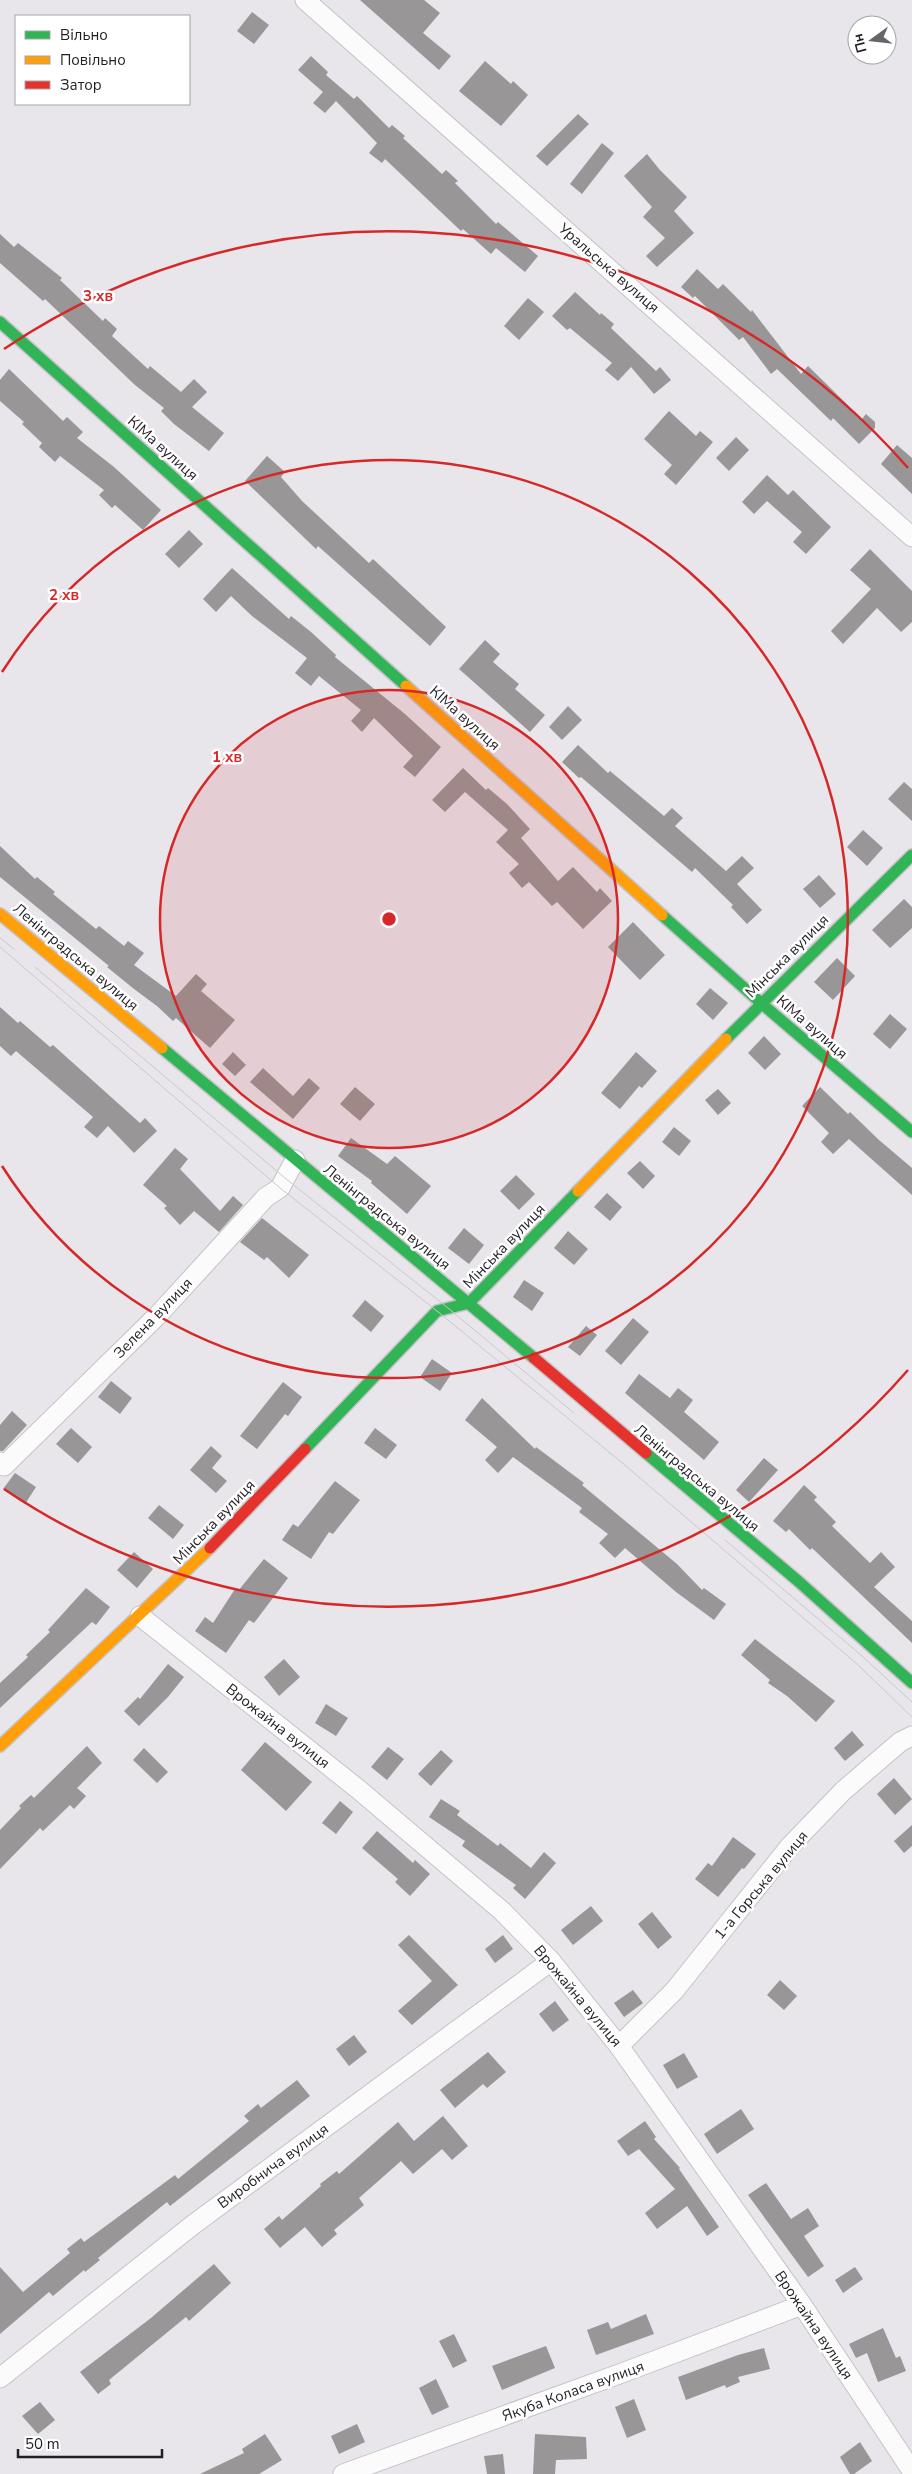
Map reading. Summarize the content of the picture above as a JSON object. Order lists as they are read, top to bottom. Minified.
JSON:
{"streets":{"street":["Уральська вулиця","КІМа вулиця","Мінська вулиця","Ленінградська вулиця","Зелена вулиця","Врожайна вулиця","1-а Горська вулиця","Виробнича вулиця","Якуба Коласа вулиця"]},"crossings":[["КІМа вулиця","Мінська вулиця"],["Мінська вулиця","Ленінградська вулиця"],["Мінська вулиця","Врожайна вулиця"],["Ленінградська вулиця","Зелена вулиця"],["Врожайна вулиця","1-а Горська вулиця"],["Врожайна вулиця","Виробнича вулиця"],["Врожайна вулиця","Якуба Коласа вулиця"]],"legend":["Вільно","Повільно","Затор"],"scale_bar":"50 m","north":"left","rings":["3 хв","2 хв","1 хв"]}
